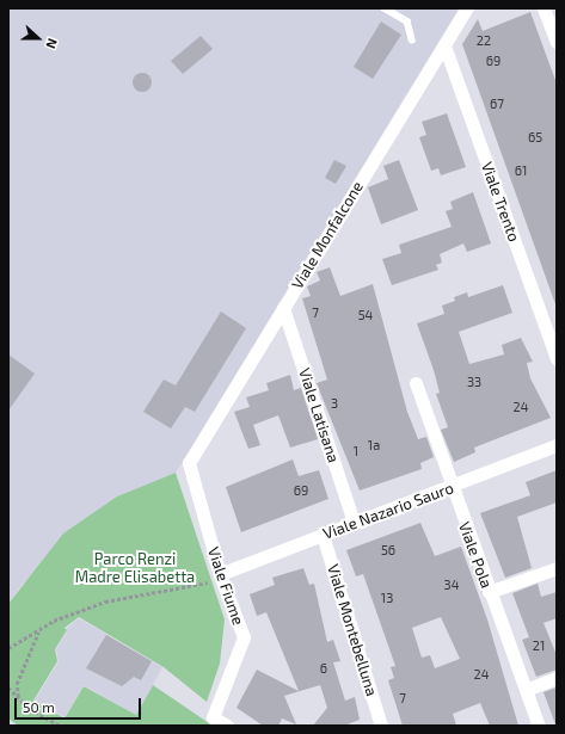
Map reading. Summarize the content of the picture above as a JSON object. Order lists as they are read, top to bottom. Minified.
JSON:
{"streets":{"street":["Viale Trento","Viale Monfalcone","Viale Latisana","Viale Nazario Sauro","Viale Pola","Viale Fiume","Viale Montebelluna"]},"crossings":[["Viale Trento","Viale Monfalcone"],["Viale Monfalcone","Viale Latisana"],["Viale Monfalcone","Viale Fiume"],["Viale Latisana","Viale Nazario Sauro"],["Viale Nazario Sauro","Viale Pola"],["Viale Nazario Sauro","Viale Fiume"],["Viale Nazario Sauro","Viale Montebelluna"]],"parks":["Parco Renzi Madre Elisabetta"],"house_numbers":["22","69","67","65","61","7","54","33","3","24","1a","1","69","56","34","13","21","6","24","7"],"scale_bar":"50 m","north":"right"}
